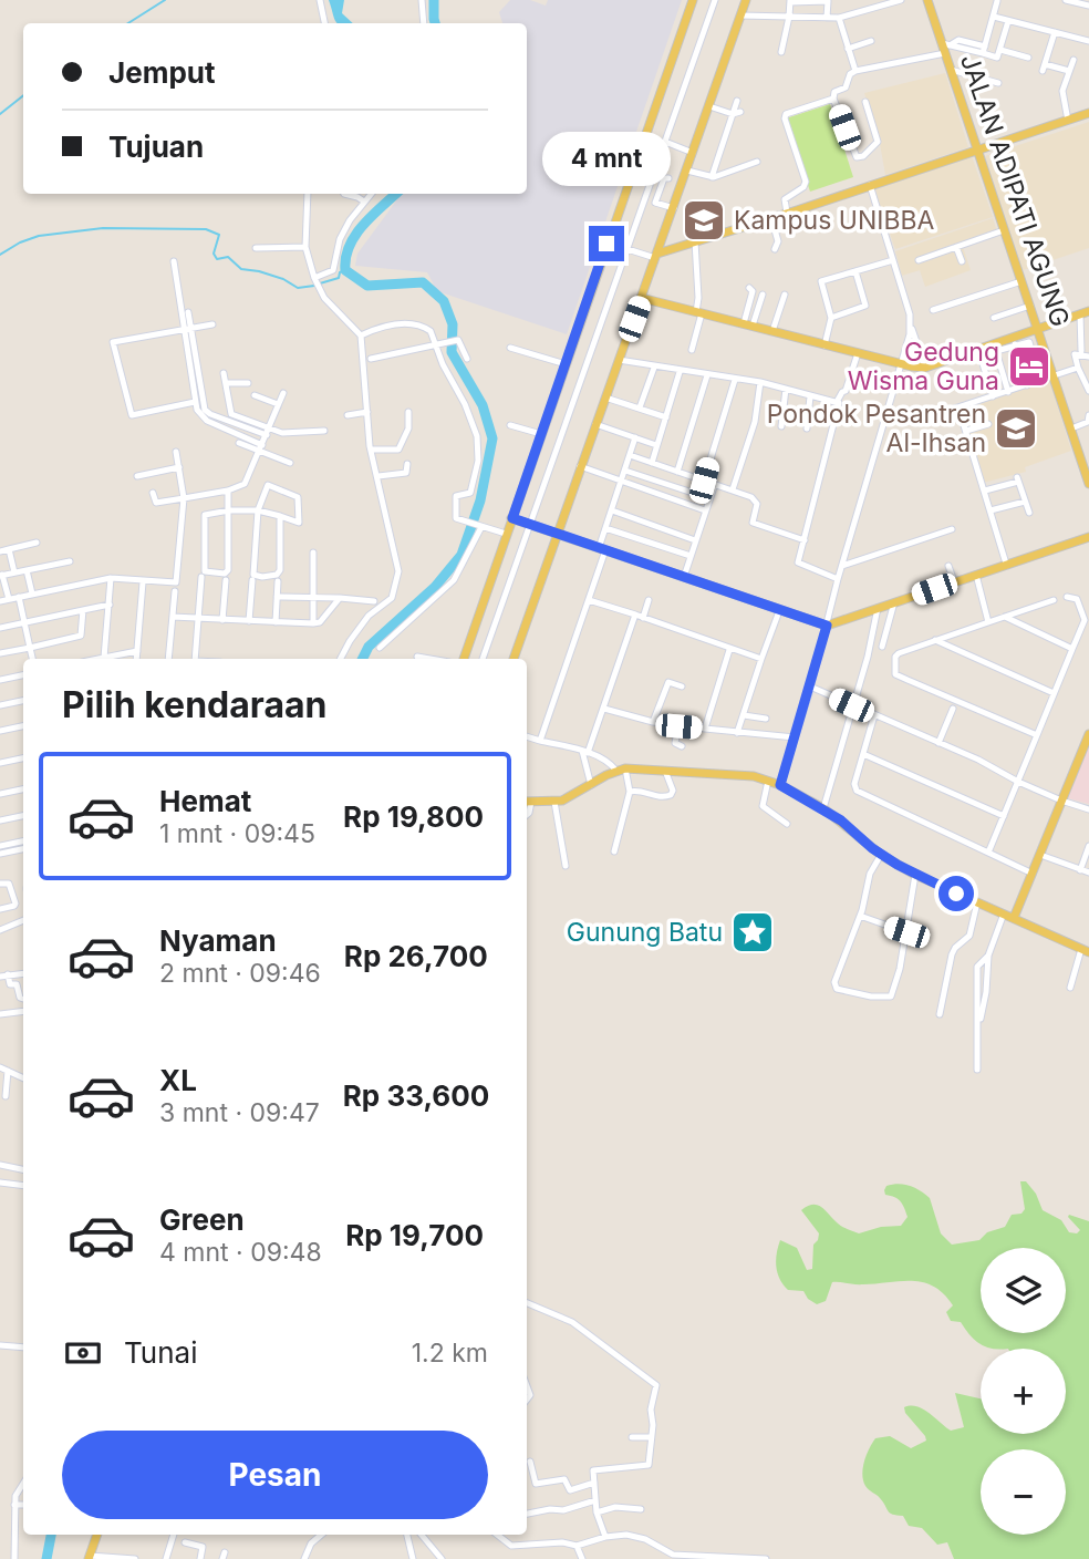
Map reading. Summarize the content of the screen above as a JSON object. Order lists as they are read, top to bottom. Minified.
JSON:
{"streets":{"main road":["JALAN ADIPATI AGUNG"]},"places":{"school or university":["Kampus UNIBBA","Pondok Pesantren Al-Ihsan"],"hotel":["Gedung Wisma Guna"],"place":["Gunung Batu"]},"page":{"banner":["Jemput","Tujuan"],"bubble":"4 mnt","heading":"Pilih kendaraan","list":[{"name":"Hemat","note":"1 mnt · 09:45","value":"Rp 19,800"},{"name":"Nyaman","note":"2 mnt · 09:46","value":"Rp 26,700"},{"name":"XL","note":"3 mnt · 09:47","value":"Rp 33,600"},{"name":"Green","note":"4 mnt · 09:48","value":"Rp 19,700"}],"map_buttons":["+","−"],"pay":["Tunai","1.2 km"],"buttons":"Pesan"}}
